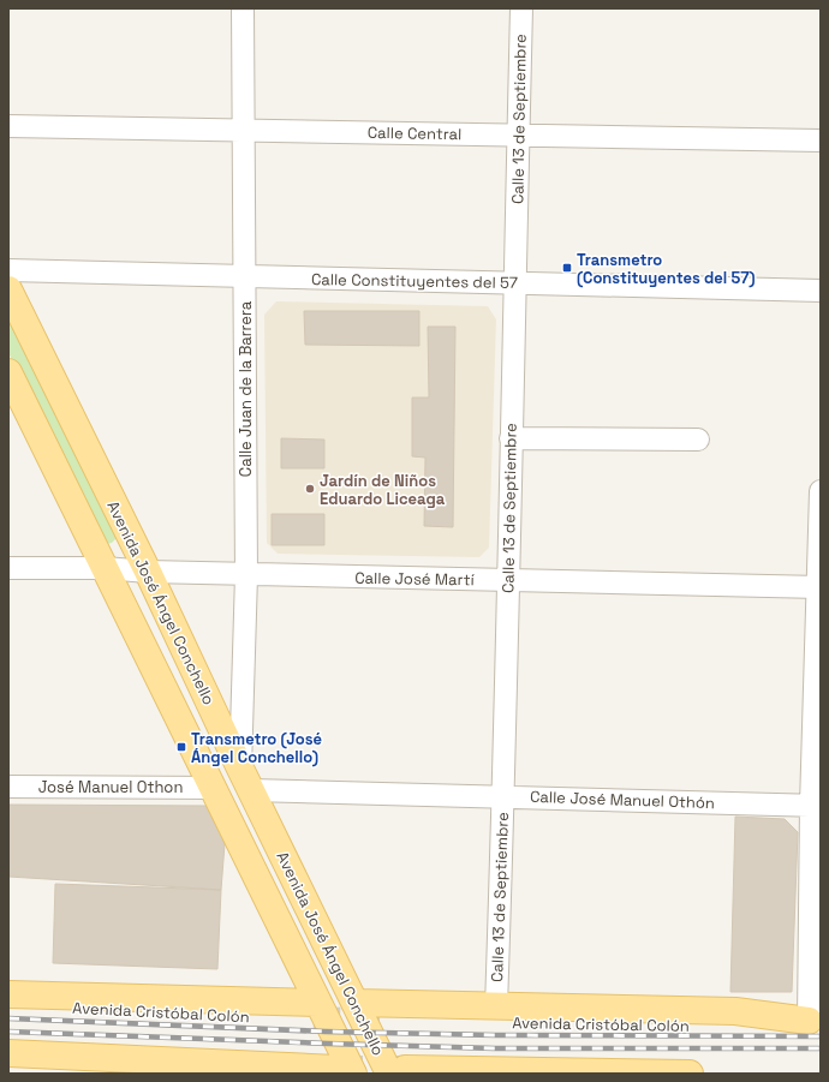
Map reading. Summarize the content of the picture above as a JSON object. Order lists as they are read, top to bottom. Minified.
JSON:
{"streets":{"main road":["Avenida José Ángel Conchello","Avenida Cristóbal Colón"],"street":["Calle 13 de Septiembre","Calle Central","Calle Constituyentes del 57","Calle Juan de la Barrera","Calle José Martí","José Manuel Othon","Calle José Manuel Othón"]},"crossings":[["Calle 13 de Septiembre","Calle Central"],["Calle 13 de Septiembre","Calle Constituyentes del 57"],["Calle 13 de Septiembre","Calle José Martí"],["Calle 13 de Septiembre","Calle José Manuel Othón"],["Calle Central","Calle Juan de la Barrera"],["Calle Constituyentes del 57","Calle Juan de la Barrera"],["Calle Juan de la Barrera","Calle José Martí"],["Calle Juan de la Barrera","Avenida José Ángel Conchello"],["Calle Juan de la Barrera","Calle José Manuel Othón"],["Calle José Martí","Avenida José Ángel Conchello"],["Avenida José Ángel Conchello","José Manuel Othon"],["Avenida José Ángel Conchello","Calle José Manuel Othón"],["Avenida José Ángel Conchello","Avenida Cristóbal Colón"]],"places":{"transit":["Transmetro (Constituyentes del 57)","Transmetro (José Ángel Conchello)"],"other":["Jardín de Niños Eduardo Liceaga"]}}
